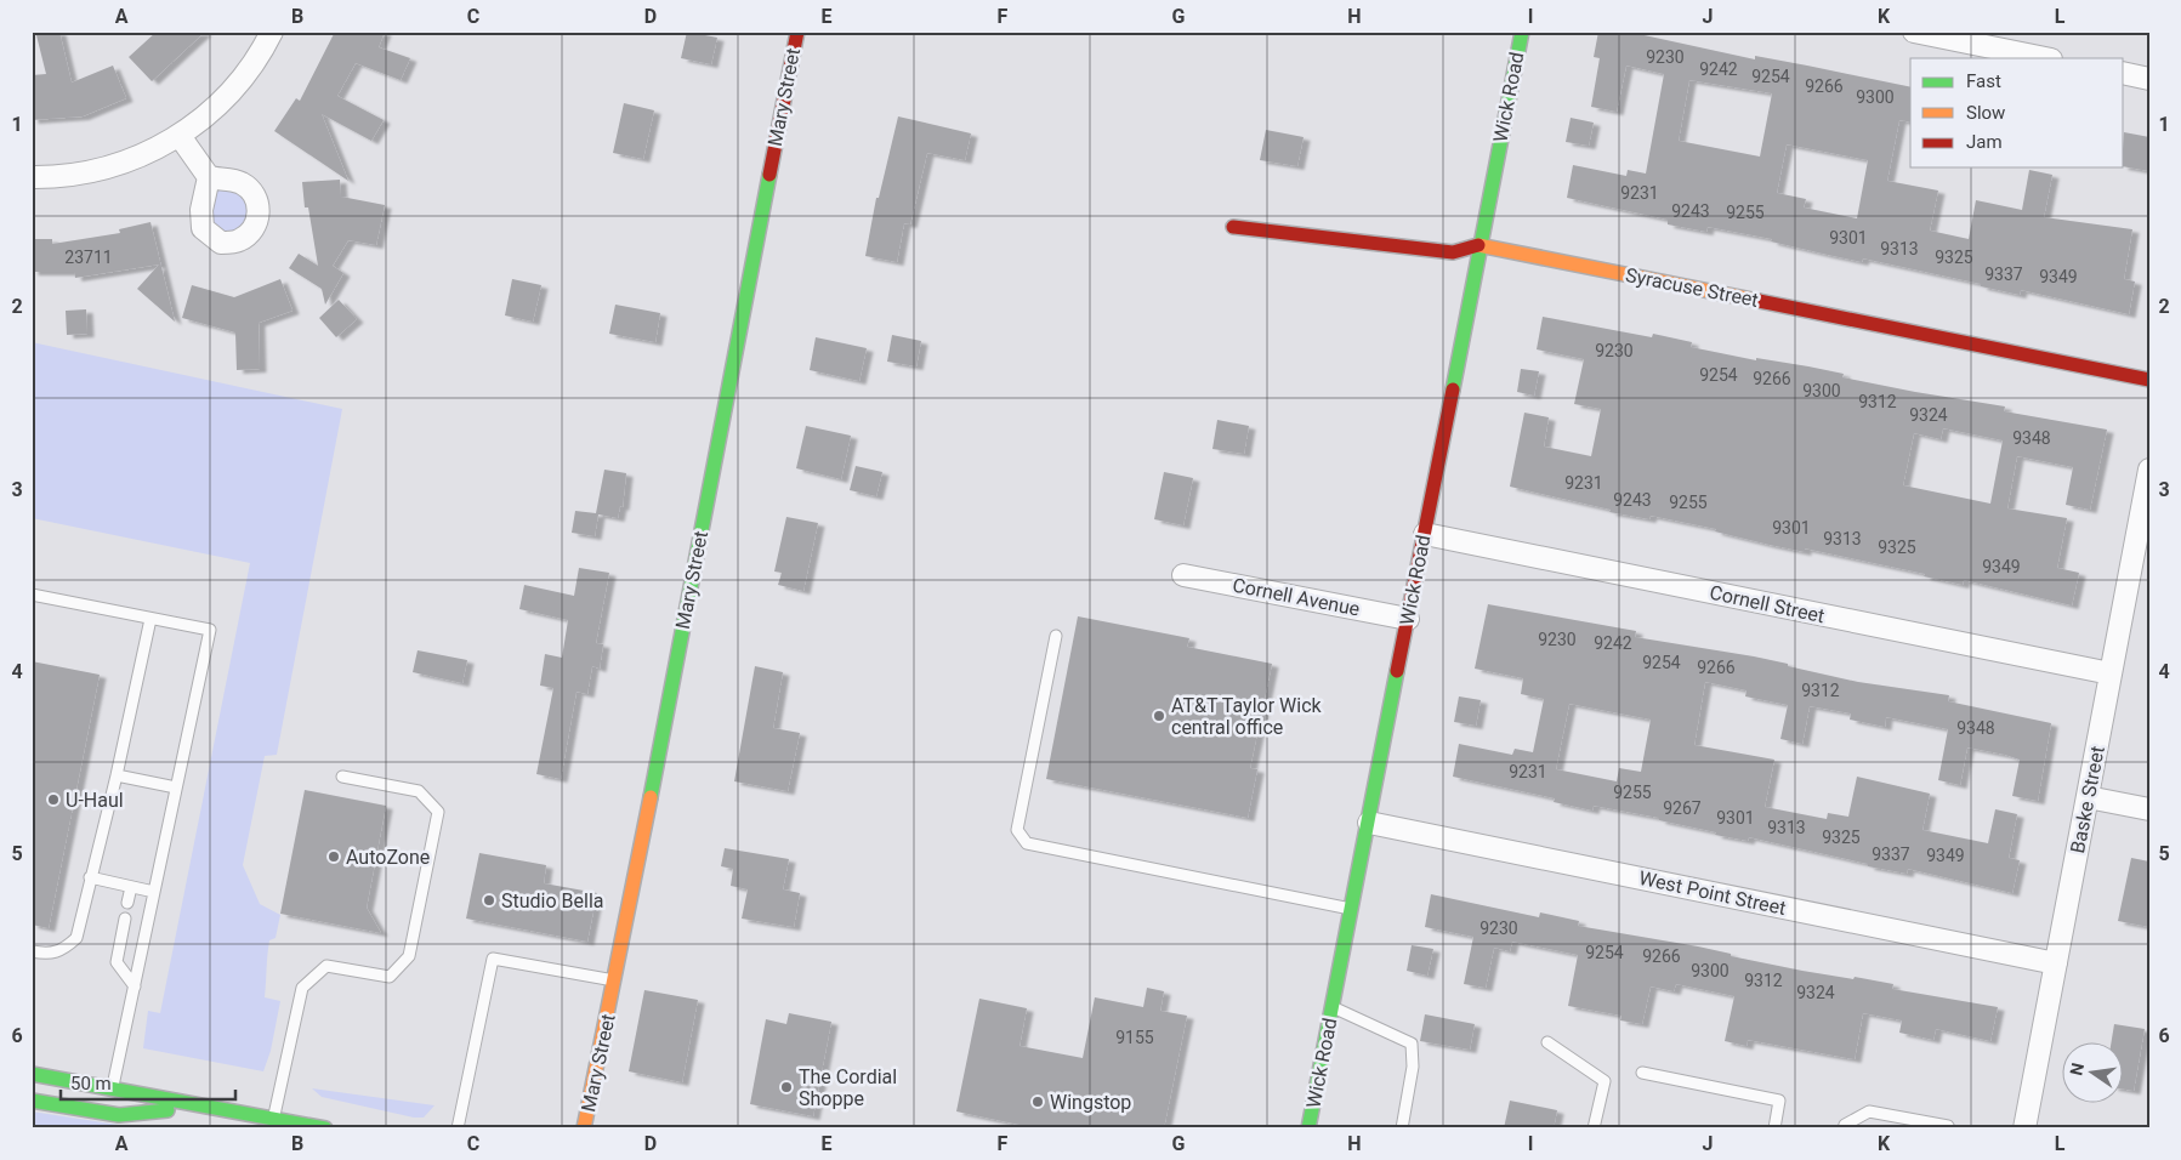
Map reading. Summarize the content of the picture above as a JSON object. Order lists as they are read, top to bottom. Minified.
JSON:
{"streets":{"street":["Mary Street","Wick Road","Syracuse Street","Cornell Avenue","Cornell Street","Baske Street","West Point Street"]},"crossings":[["Wick Road","Syracuse Street"],["Wick Road","Cornell Avenue"],["Wick Road","Cornell Street"],["Wick Road","West Point Street"],["Cornell Street","Baske Street"],["Baske Street","West Point Street"]],"places":["AT&T Taylor Wick central office","U-Haul","AutoZone","Studio Bella","The Cordial Shoppe","Wingstop"],"house_numbers":["9230","9242","9254","9266","9300","9231","9243","9255","9301","9313","23711","9325","9337","9349","9230","9254","9266","9300","9312","9324","9348","9231","9243","9255","9301","9313","9325","9349","9230","9242","9254","9266","9312","9348","9231","9255","9267","9301","9313","9325","9337","9349","9230","9254","9266","9300","9312","9324","9155"],"legend":["Fast","Slow","Jam"],"scale_bar":"50 m","north":"left","grid":{"columns":["A","B","C","D","E","F","G","H","I","J","K","L"],"rows":["1","2","3","4","5","6"]}}
